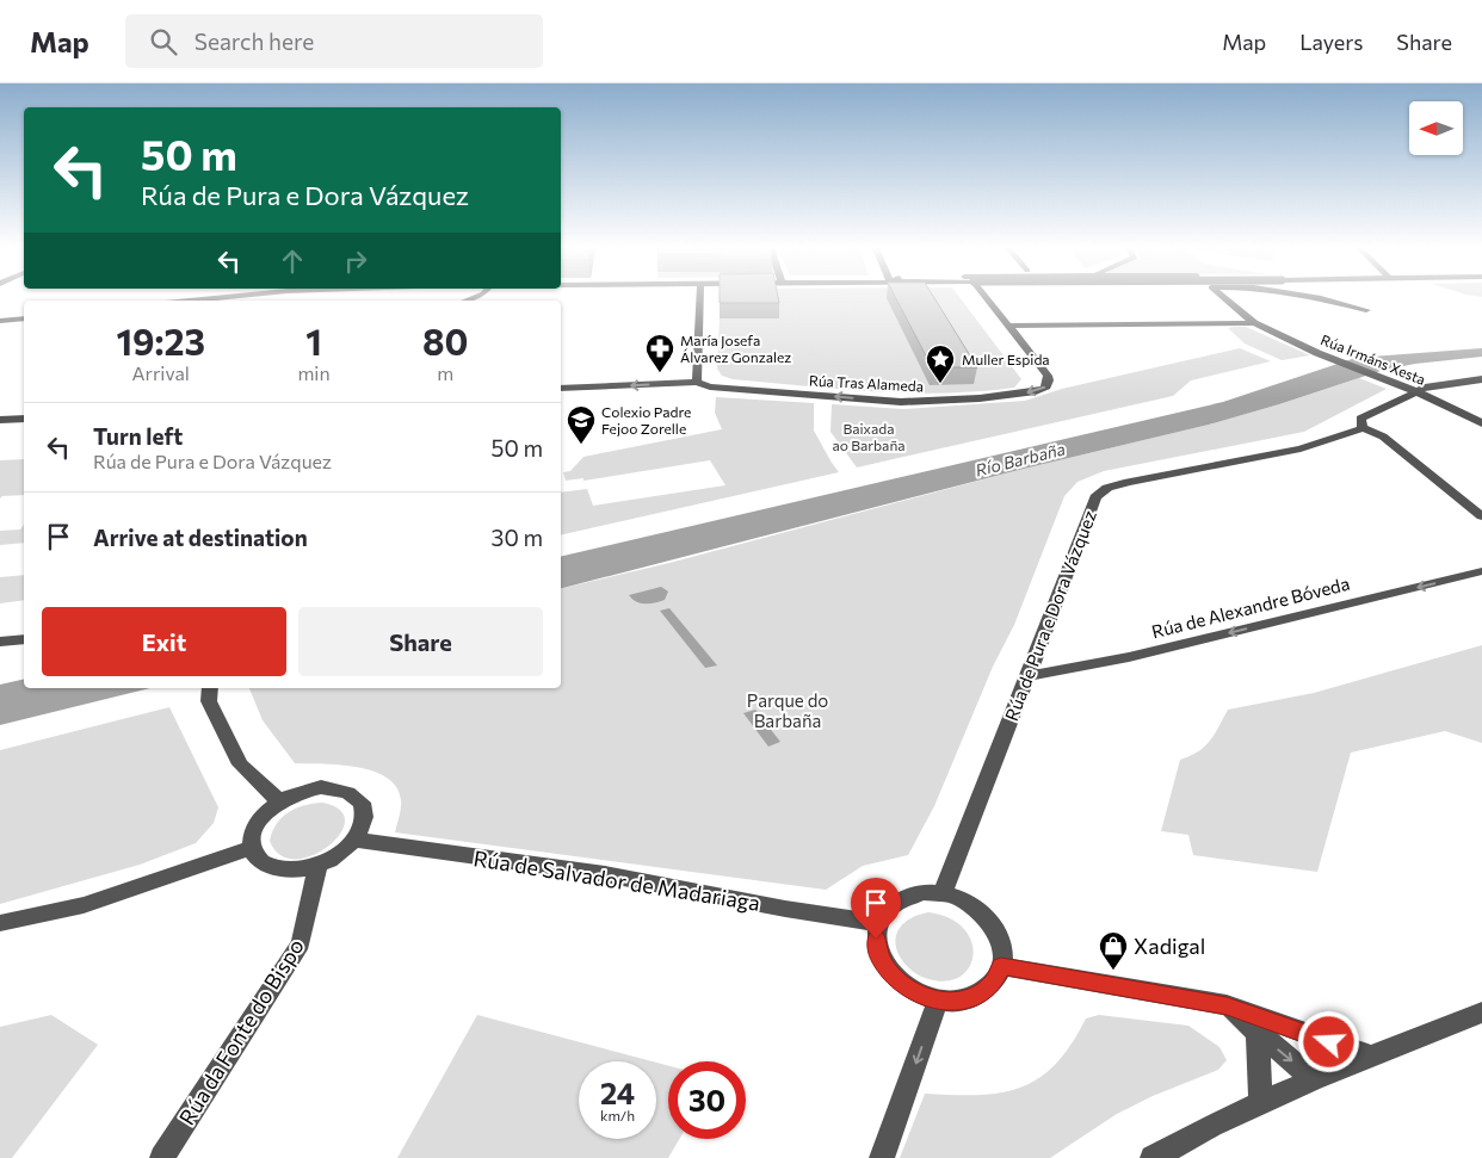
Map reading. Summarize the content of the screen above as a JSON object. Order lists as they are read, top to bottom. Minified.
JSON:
{"streets":{"street":["Rúa Irmáns Xesta","Rúa Tras Alameda","Rúa de Alexandre Bóveda","Rúa de Pura e Dora Vázquez","Rúa de Salvador de Madariaga","Rúa da Fonte do Bispo"]},"crossings":[["Rúa de Alexandre Bóveda","Rúa de Pura e Dora Vázquez"],["Rúa de Pura e Dora Vázquez","Rúa de Salvador de Madariaga"],["Rúa de Salvador de Madariaga","Rúa da Fonte do Bispo"]],"one_way":["Rúa de Alexandre Bóveda"],"water":["Río Barbaña"],"parks":["Baixada ao Barbaña","Parque do Barbaña"],"places":{"pharmacy":["María Josefa Álvarez Gonzalez"],"place":["Muller Espida"],"school or university":["Colexio Padre Fejoo Zorelle"],"shop":["Xadigal"]},"north":"left","page":{"header":"Map","search":"Search here","nav":["Map","Layers","Share"],"turn":["50 m","Rúa de Pura e Dora Vázquez"],"eta":["19:23","Arrival","1","min","80","m"],"list":[{"name":"Turn left","note":"Rúa de Pura e Dora Vázquez","value":"50 m"},{"name":"Arrive at destination","value":"30 m"}],"buttons":["Exit","Share"],"speed":"24 km/h","limit":"30"}}
